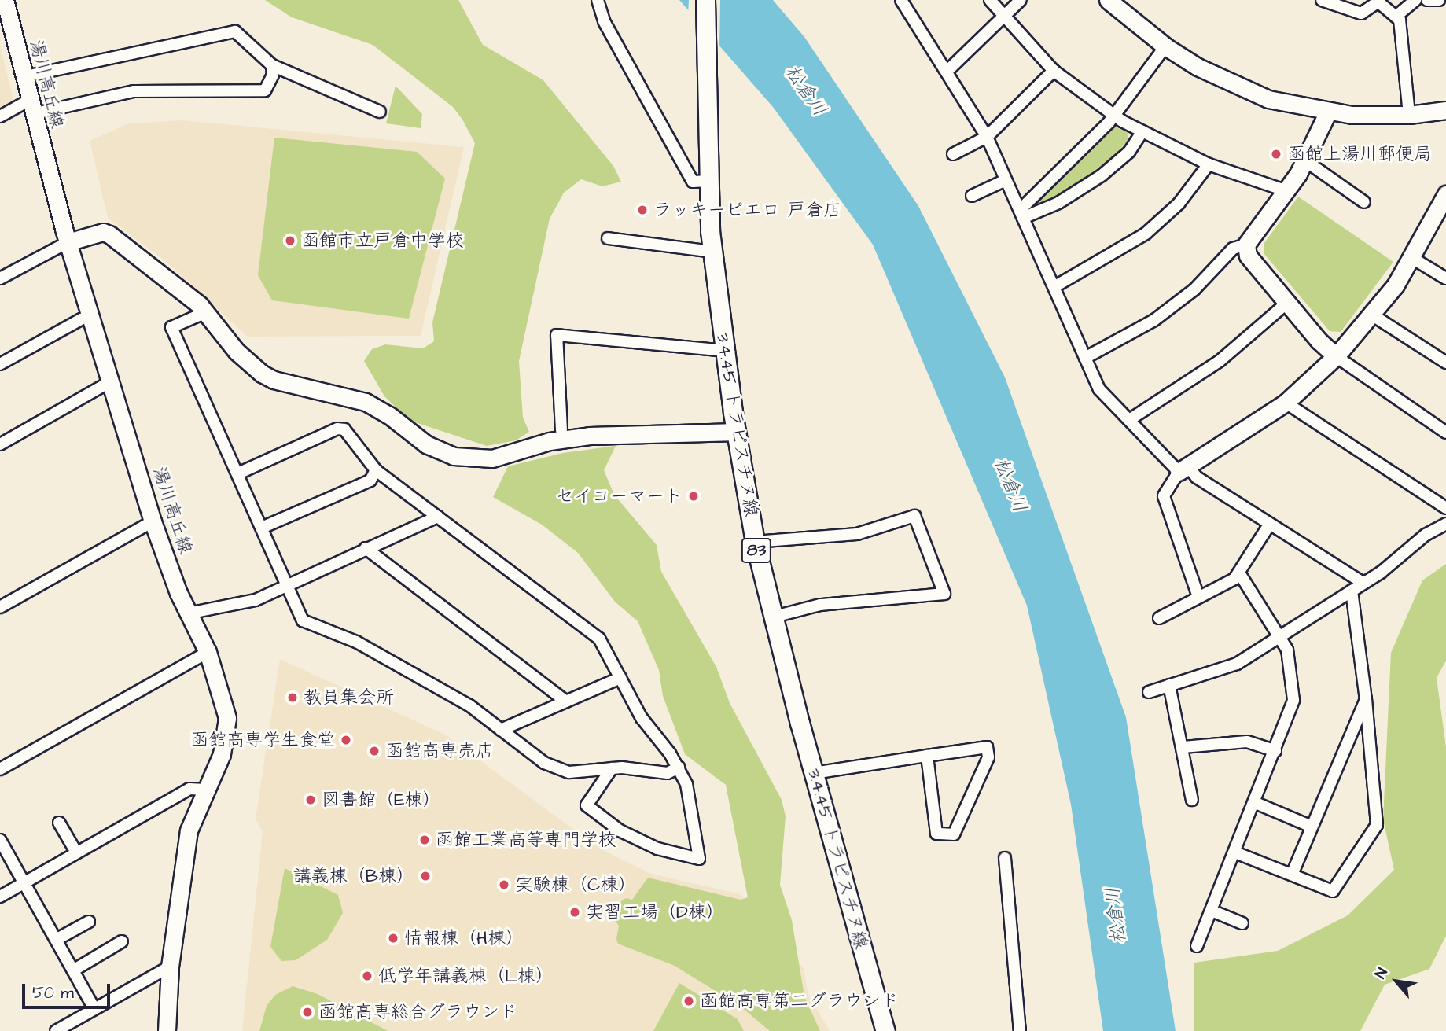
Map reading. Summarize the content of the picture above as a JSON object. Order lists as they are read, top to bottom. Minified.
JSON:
{"streets":{"main road":["3.4.45 トラピスチヌ線","83"],"street":["湯川高丘線"]},"water":["松倉川"],"places":["函館上湯川郵便局","ラッキーピエロ 戸倉店","函館市立戸倉中学校","セイコーマート","教員集会所","函館高専学生食堂","函館高専売店","図書館（E棟）","函館工業高等専門学校","講義棟（B棟）","実験棟（C棟）","実習工場（D棟）","情報棟（H棟）","低学年講義棟（L棟）","函館高専第二グラウンド","函館高専総合グラウンド"],"scale_bar":"50 m","north":"top left"}
